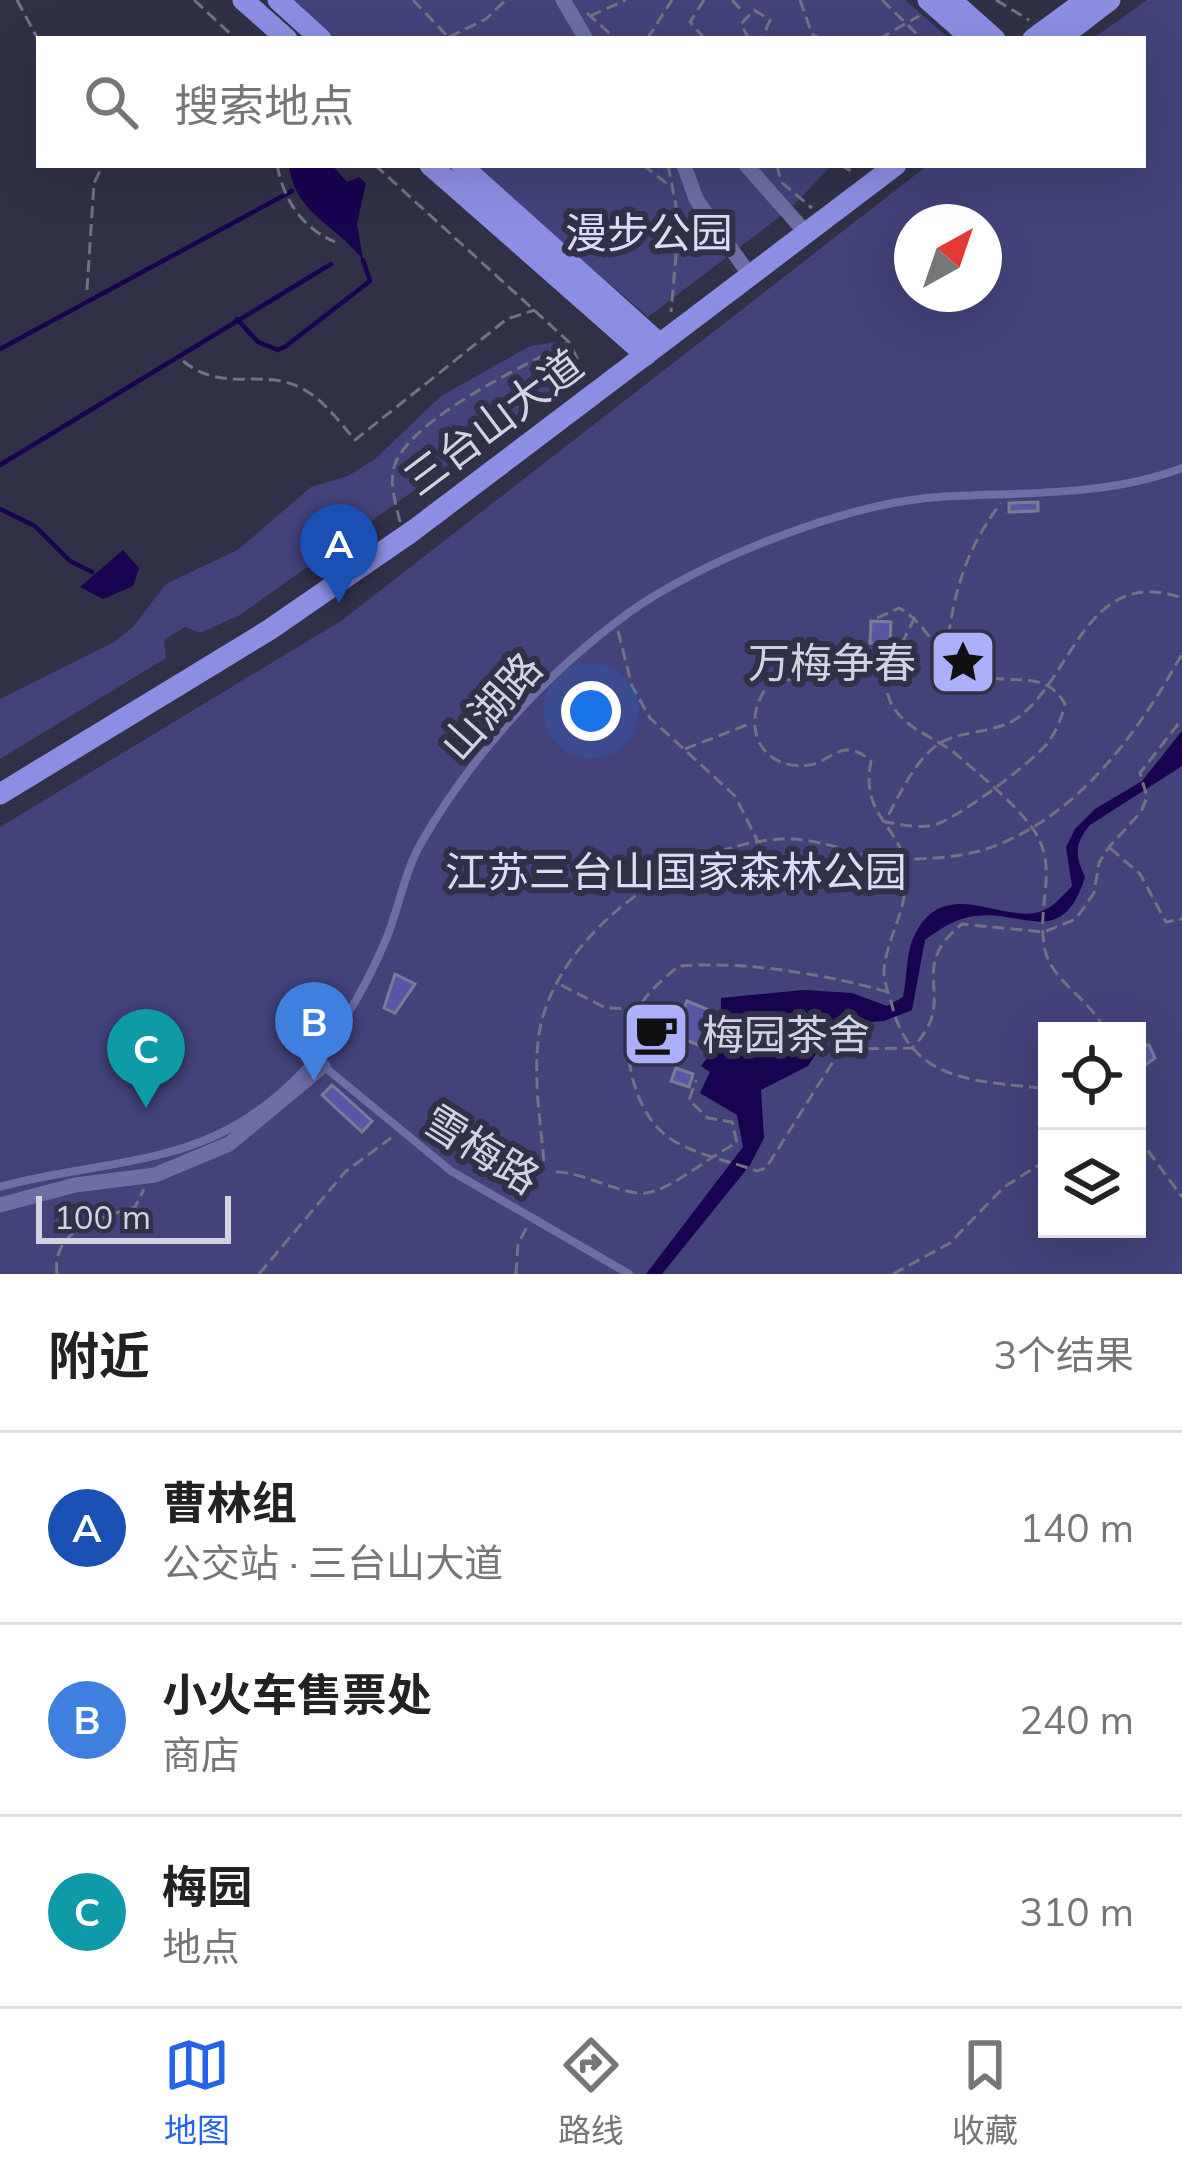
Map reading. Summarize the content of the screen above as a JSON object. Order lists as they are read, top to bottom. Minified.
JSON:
{"streets":{"main road":["三台山大道"],"lane":["山湖路","雪梅路"]},"crossings":[["山湖路","雪梅路"]],"parks":["漫步公园","江苏三台山国家森林公园"],"places":{"place":["万梅争春"],"cafe":["梅园茶舍"]},"scale_bar":"100 m","north":"top right","page":{"search":"搜索地点","pins":["A","B","C"],"scale":"100 m","heading":["附近","3个结果"],"list":[{"mark":"A","name":"曹林组","note":"公交站 · 三台山大道","value":"140 m"},{"mark":"B","name":"小火车售票处","note":"商店","value":"240 m"},{"mark":"C","name":"梅园","note":"地点","value":"310 m"}],"nav":["地图","路线","收藏"]}}
